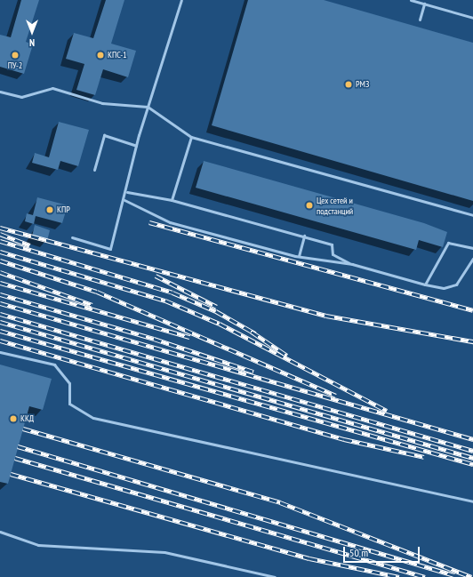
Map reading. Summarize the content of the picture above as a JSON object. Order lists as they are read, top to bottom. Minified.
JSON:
{"places":["ПУ-2","КПС-1","РМЗ","Цех сетей и подстанций","КПР","ККД"],"scale_bar":"50 m","north":"bottom"}
